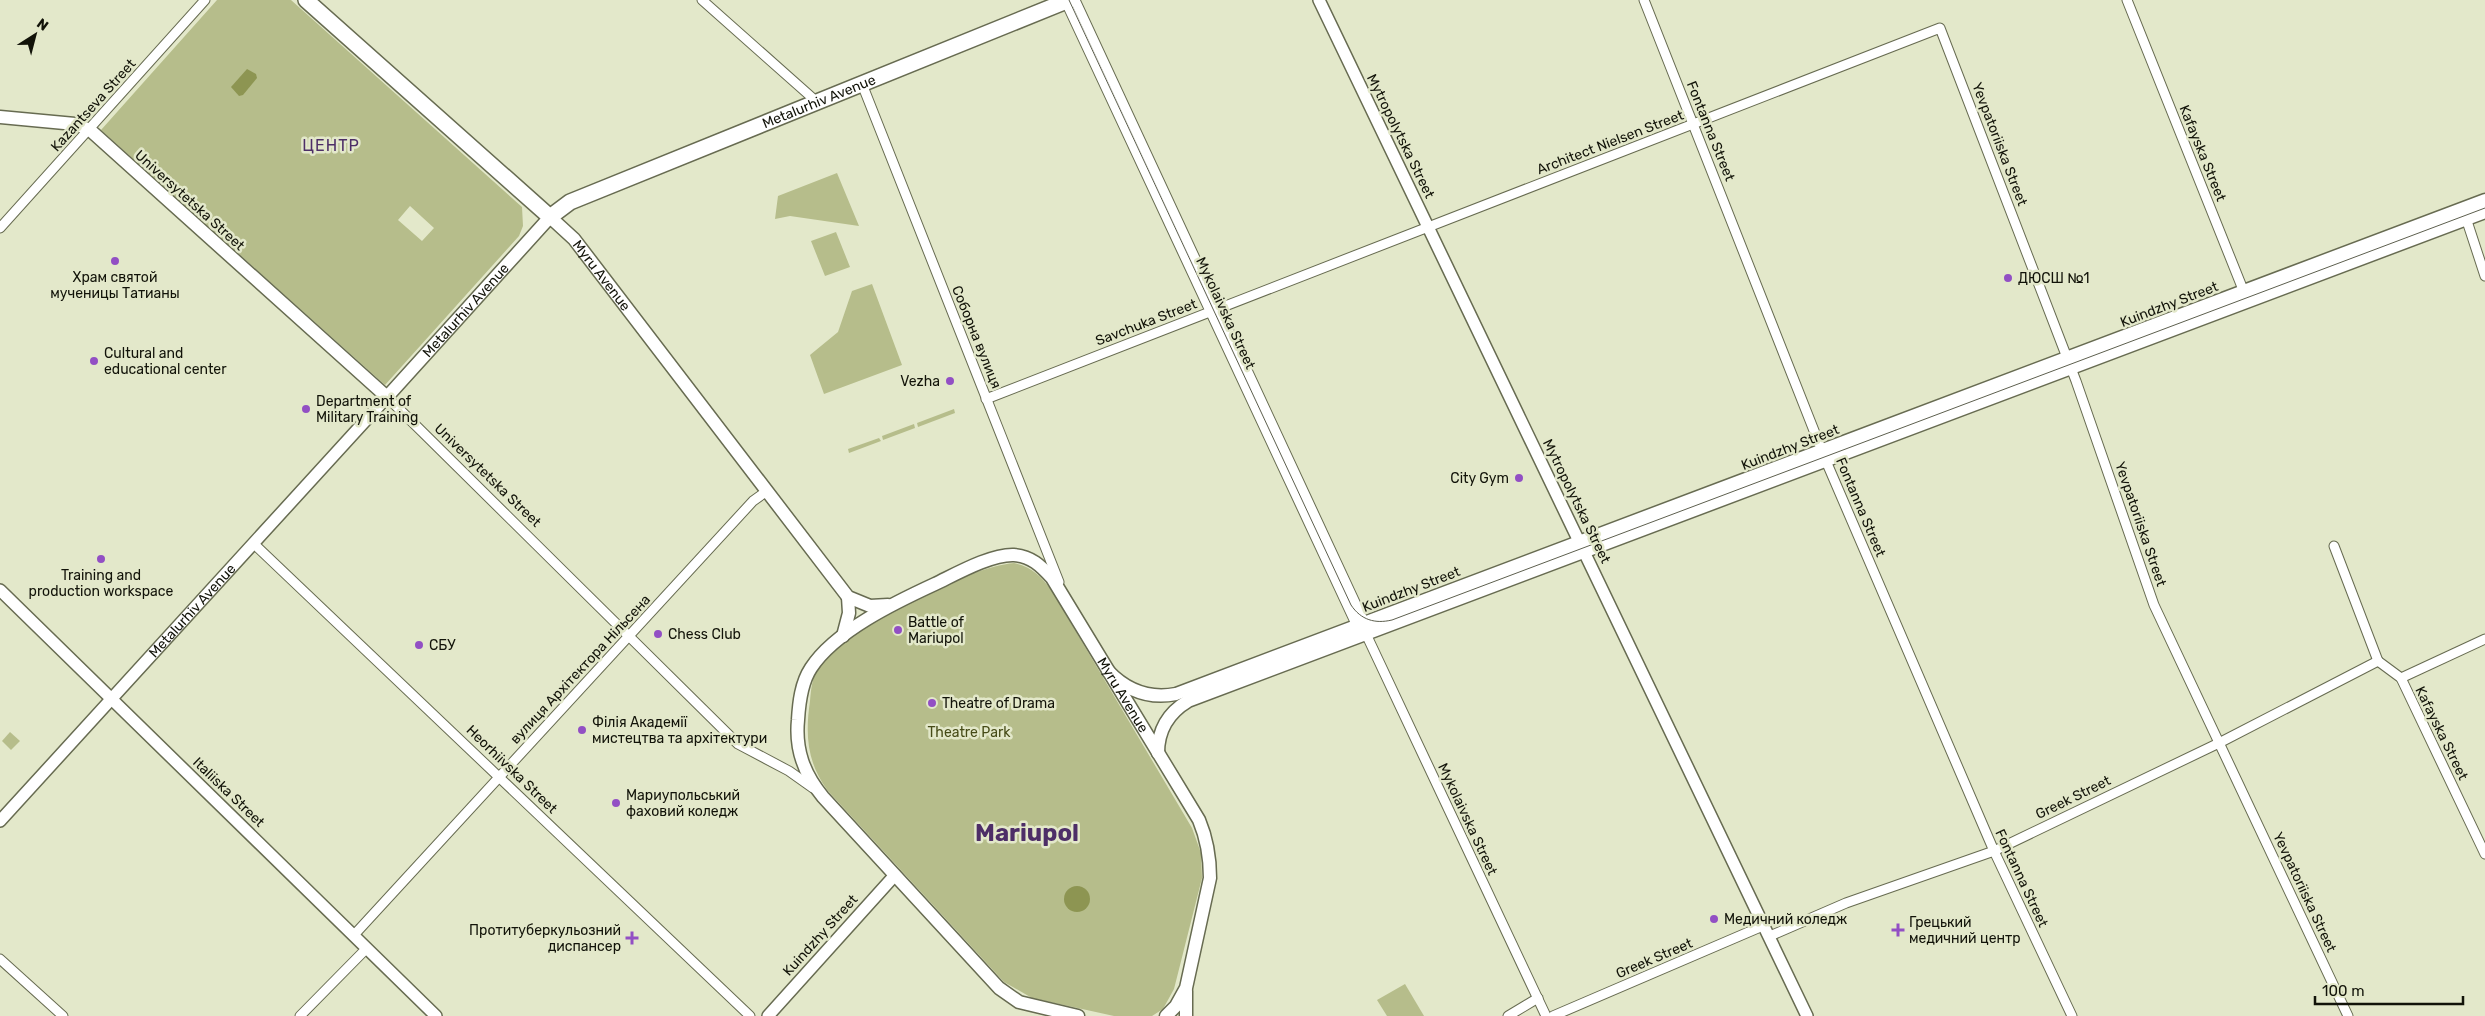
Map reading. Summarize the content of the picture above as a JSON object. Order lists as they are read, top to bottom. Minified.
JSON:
{"streets":{"highway":["Metalurhiv Avenue","Myru Avenue"],"main road":["Universytetska Street","Kuindzhy Street"],"street":["Kazantseva Street","Fontanna Street","Mytropolytska Street","Architect Nielsen Street","Yevpatoriiska Street","Kafayska Street","Mykolaivska Street","Savchuka Street","Соборна вулиця","вулиця Архітектора Нільсена","Heorhiivska Street","Italiiska Street","Greek Street"]},"crossings":[["Metalurhiv Avenue","Universytetska Street"],["Metalurhiv Avenue","Myru Avenue"],["Metalurhiv Avenue","Mykolaivska Street"],["Metalurhiv Avenue","Соборна вулиця"],["Metalurhiv Avenue","Heorhiivska Street"],["Metalurhiv Avenue","Italiiska Street"],["Kazantseva Street","Universytetska Street"],["Fontanna Street","Architect Nielsen Street"],["Fontanna Street","Kuindzhy Street"],["Fontanna Street","Greek Street"],["Mytropolytska Street","Architect Nielsen Street"],["Mytropolytska Street","Kuindzhy Street"],["Mytropolytska Street","Savchuka Street"],["Mytropolytska Street","Greek Street"],["Architect Nielsen Street","Yevpatoriiska Street"],["Architect Nielsen Street","Savchuka Street"],["Yevpatoriiska Street","Kuindzhy Street"],["Yevpatoriiska Street","Greek Street"],["Kafayska Street","Kuindzhy Street"],["Universytetska Street","Myru Avenue"],["Universytetska Street","вулиця Архітектора Нільсена"],["Myru Avenue","Kuindzhy Street"],["Myru Avenue","Соборна вулиця"],["Myru Avenue","вулиця Архітектора Нільсена"],["Kuindzhy Street","Mykolaivska Street"],["Mykolaivska Street","Savchuka Street"],["Savchuka Street","Соборна вулиця"],["вулиця Архітектора Нільсена","Heorhiivska Street"],["вулиця Архітектора Нільсена","Italiiska Street"]],"districts":["ЦЕНТР","Mariupol"],"parks":["Theatre Park"],"places":{"other":["Храм святой мученицы Татианы","ДЮСШ №1","Cultural and educational center","Vezha","Department of Military Training","City Gym","Training and production workspace","Battle of Mariupol","Chess Club","СБУ","Theatre of Drama","Філія Академії мистецтва та архітектури","Мариупольський фаховий коледж","Медичний коледж"],"health":["Грецький медичний центр","Протитуберкульозний диспансер"]},"scale_bar":"100 m","north":"top right"}
